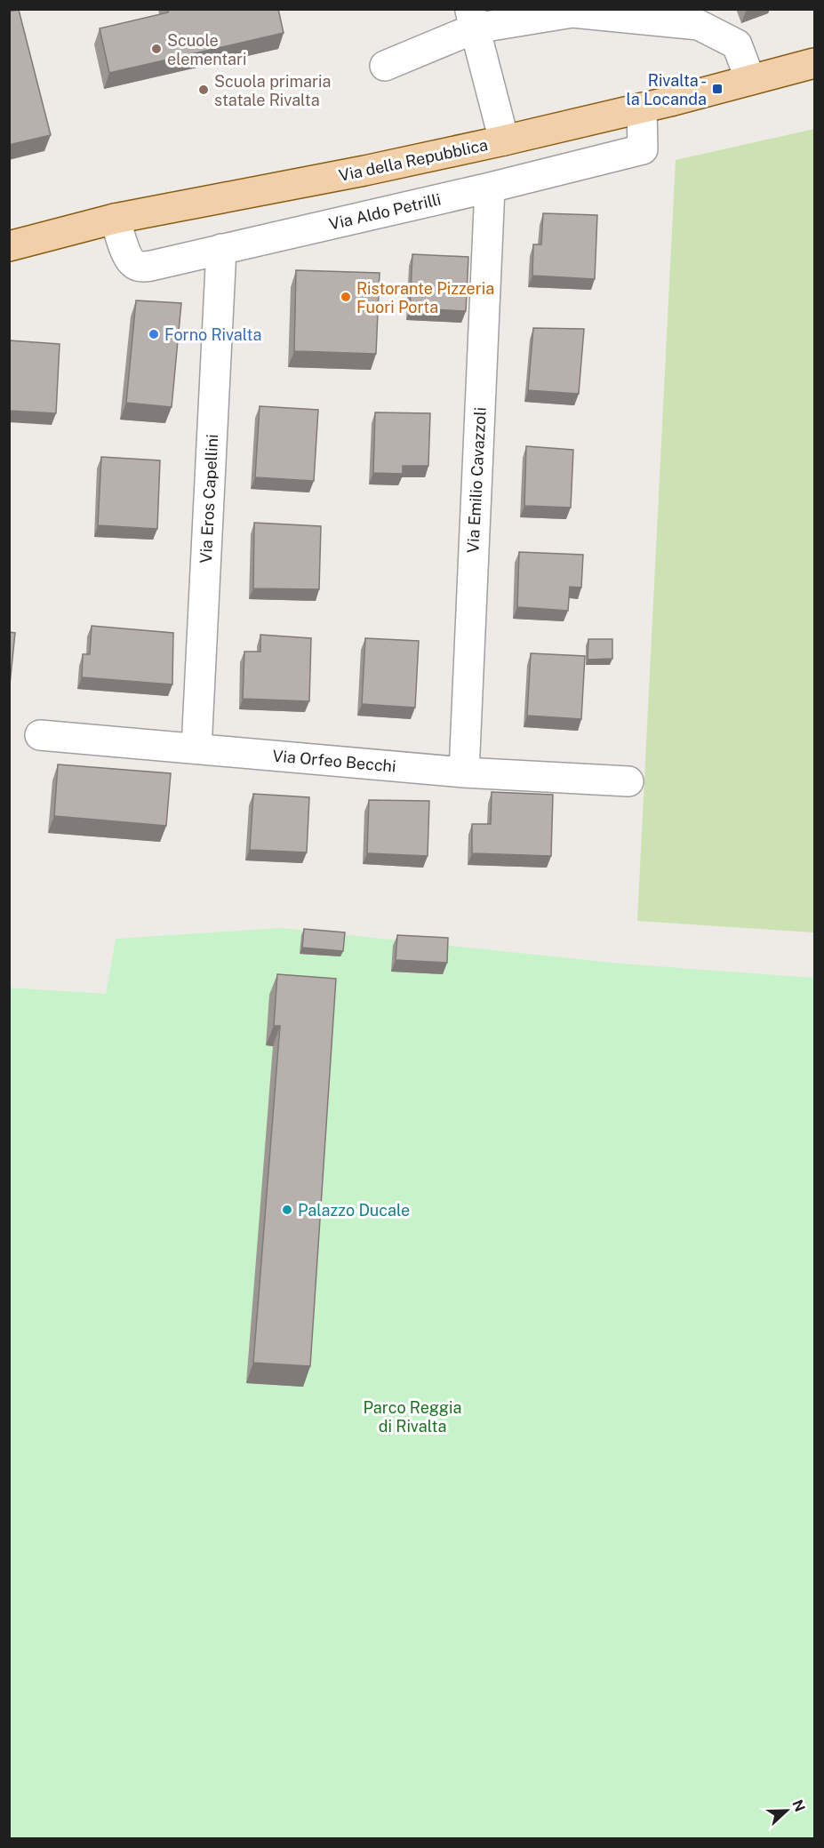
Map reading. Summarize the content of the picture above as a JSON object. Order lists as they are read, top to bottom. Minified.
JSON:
{"streets":{"main road":["Via della Repubblica"],"street":["Via Aldo Petrilli","Via Emilio Cavazzoli","Via Eros Capellini","Via Orfeo Becchi"]},"crossings":[["Via della Repubblica","Via Aldo Petrilli"],["Via Aldo Petrilli","Via Emilio Cavazzoli"],["Via Aldo Petrilli","Via Eros Capellini"],["Via Emilio Cavazzoli","Via Orfeo Becchi"],["Via Eros Capellini","Via Orfeo Becchi"]],"parks":["Parco Reggia di Rivalta"],"places":{"other":["Scuole elementari","Scuola primaria statale Rivalta","Ristorante Pizzeria Fuori Porta","Forno Rivalta","Palazzo Ducale"],"transit":["Rivalta - la Locanda"]},"north":"right"}
